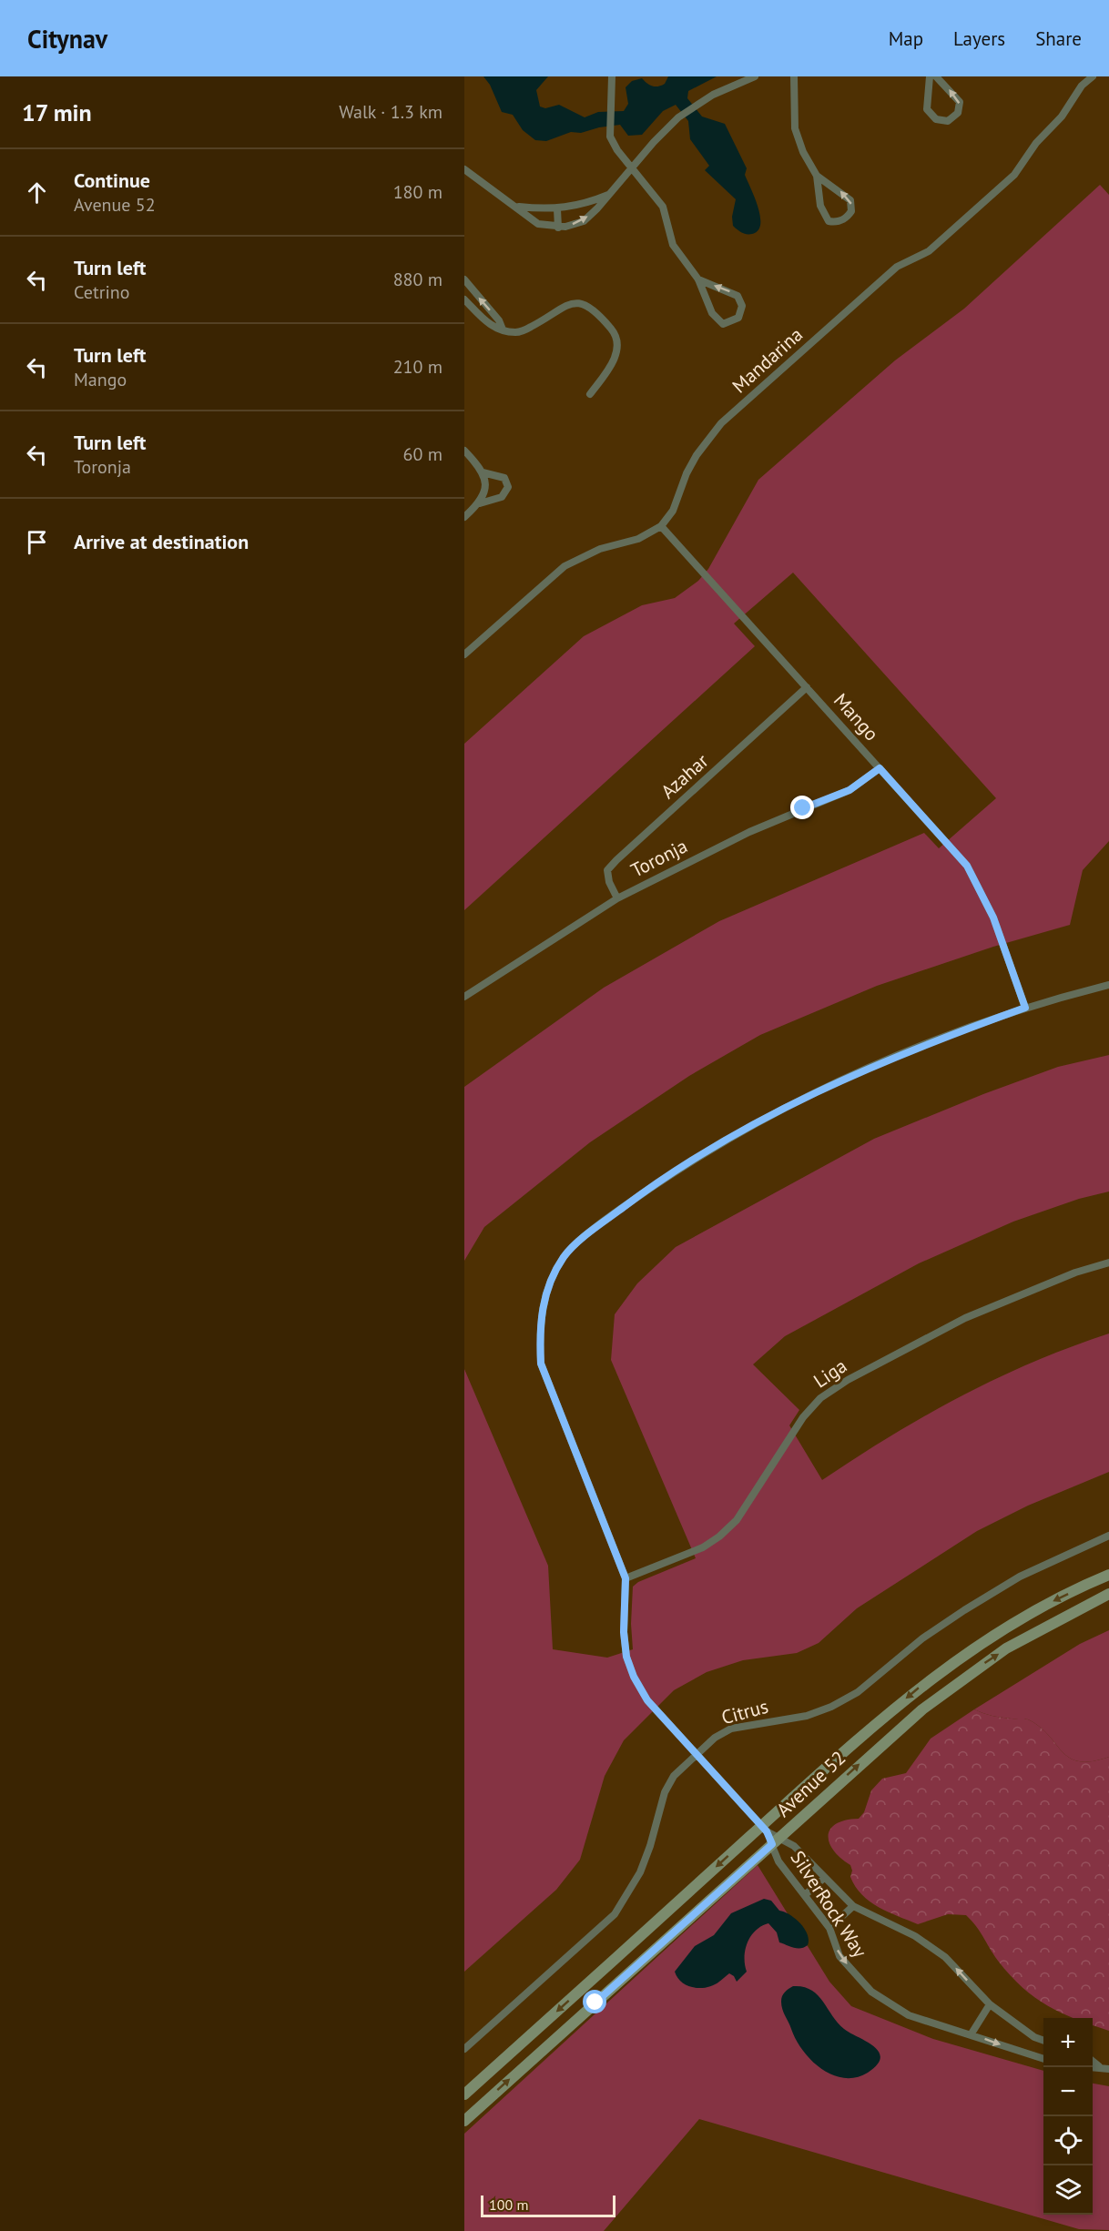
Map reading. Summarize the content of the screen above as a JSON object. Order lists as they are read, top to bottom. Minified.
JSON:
{"streets":{"main road":["Avenue 52"],"street":["Mandarina","Mango","Azahar","Toronja","Liga","Citrus","SilverRock Way"]},"crossings":[["Mandarina","Mango"],["Mango","Azahar"],["Mango","Toronja"],["Azahar","Toronja"],["Liga","SilverRock Way"],["Citrus","SilverRock Way"],["Avenue 52","SilverRock Way"]],"scale_bar":"100 m","page":{"header":"Citynav","nav":["Map","Layers","Share"],"heading":["17 min","Walk · 1.3 km"],"list":[["Continue","Avenue 52","180 m"],["Turn left","Cetrino","880 m"],["Turn left","Mango","210 m"],["Turn left","Toronja","60 m"],"Arrive at destination"],"map_buttons":["+","−"],"scale":"100 m"}}
